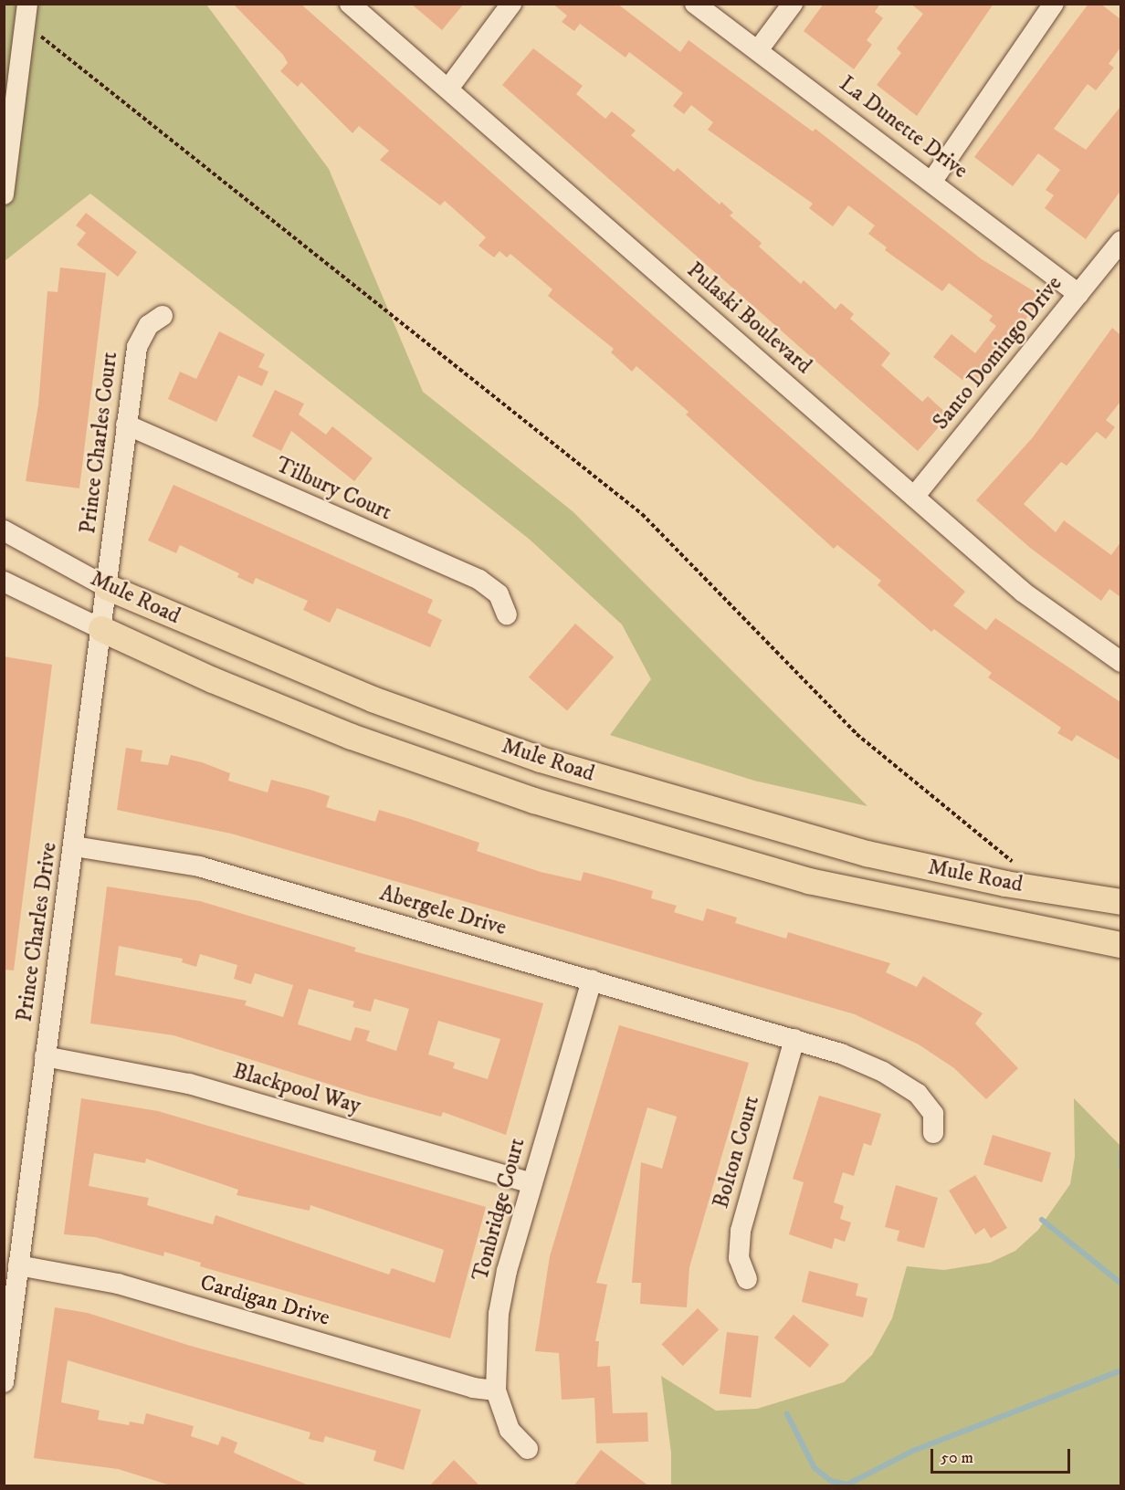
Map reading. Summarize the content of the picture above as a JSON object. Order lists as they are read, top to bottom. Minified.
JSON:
{"streets":{"main road":["Mule Road"],"street":["La Dunette Drive","Pulaski Boulevard","Santo Domingo Drive","Prince Charles Court","Tilbury Court","Abergele Drive","Prince Charles Drive","Blackpool Way","Bolton Court","Tonbridge Court","Cardigan Drive"]},"crossings":[["La Dunette Drive","Santo Domingo Drive"],["Pulaski Boulevard","Santo Domingo Drive"],["Prince Charles Court","Tilbury Court"],["Prince Charles Court","Mule Road"],["Prince Charles Court","Prince Charles Drive"],["Mule Road","Prince Charles Drive"],["Abergele Drive","Prince Charles Drive"],["Abergele Drive","Bolton Court"],["Abergele Drive","Tonbridge Court"],["Prince Charles Drive","Blackpool Way"],["Prince Charles Drive","Cardigan Drive"],["Blackpool Way","Tonbridge Court"],["Tonbridge Court","Cardigan Drive"]],"scale_bar":"50 m"}
